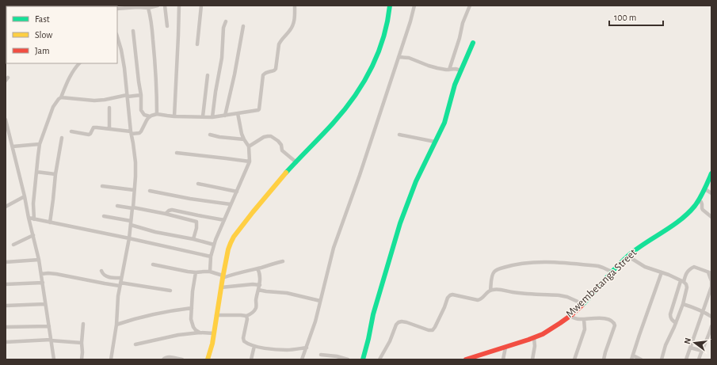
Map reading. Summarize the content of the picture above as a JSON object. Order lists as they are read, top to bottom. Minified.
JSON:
{"streets":{"street":["Mwembetanga Street"]},"legend":["Fast","Slow","Jam"],"scale_bar":"100 m","north":"left"}
